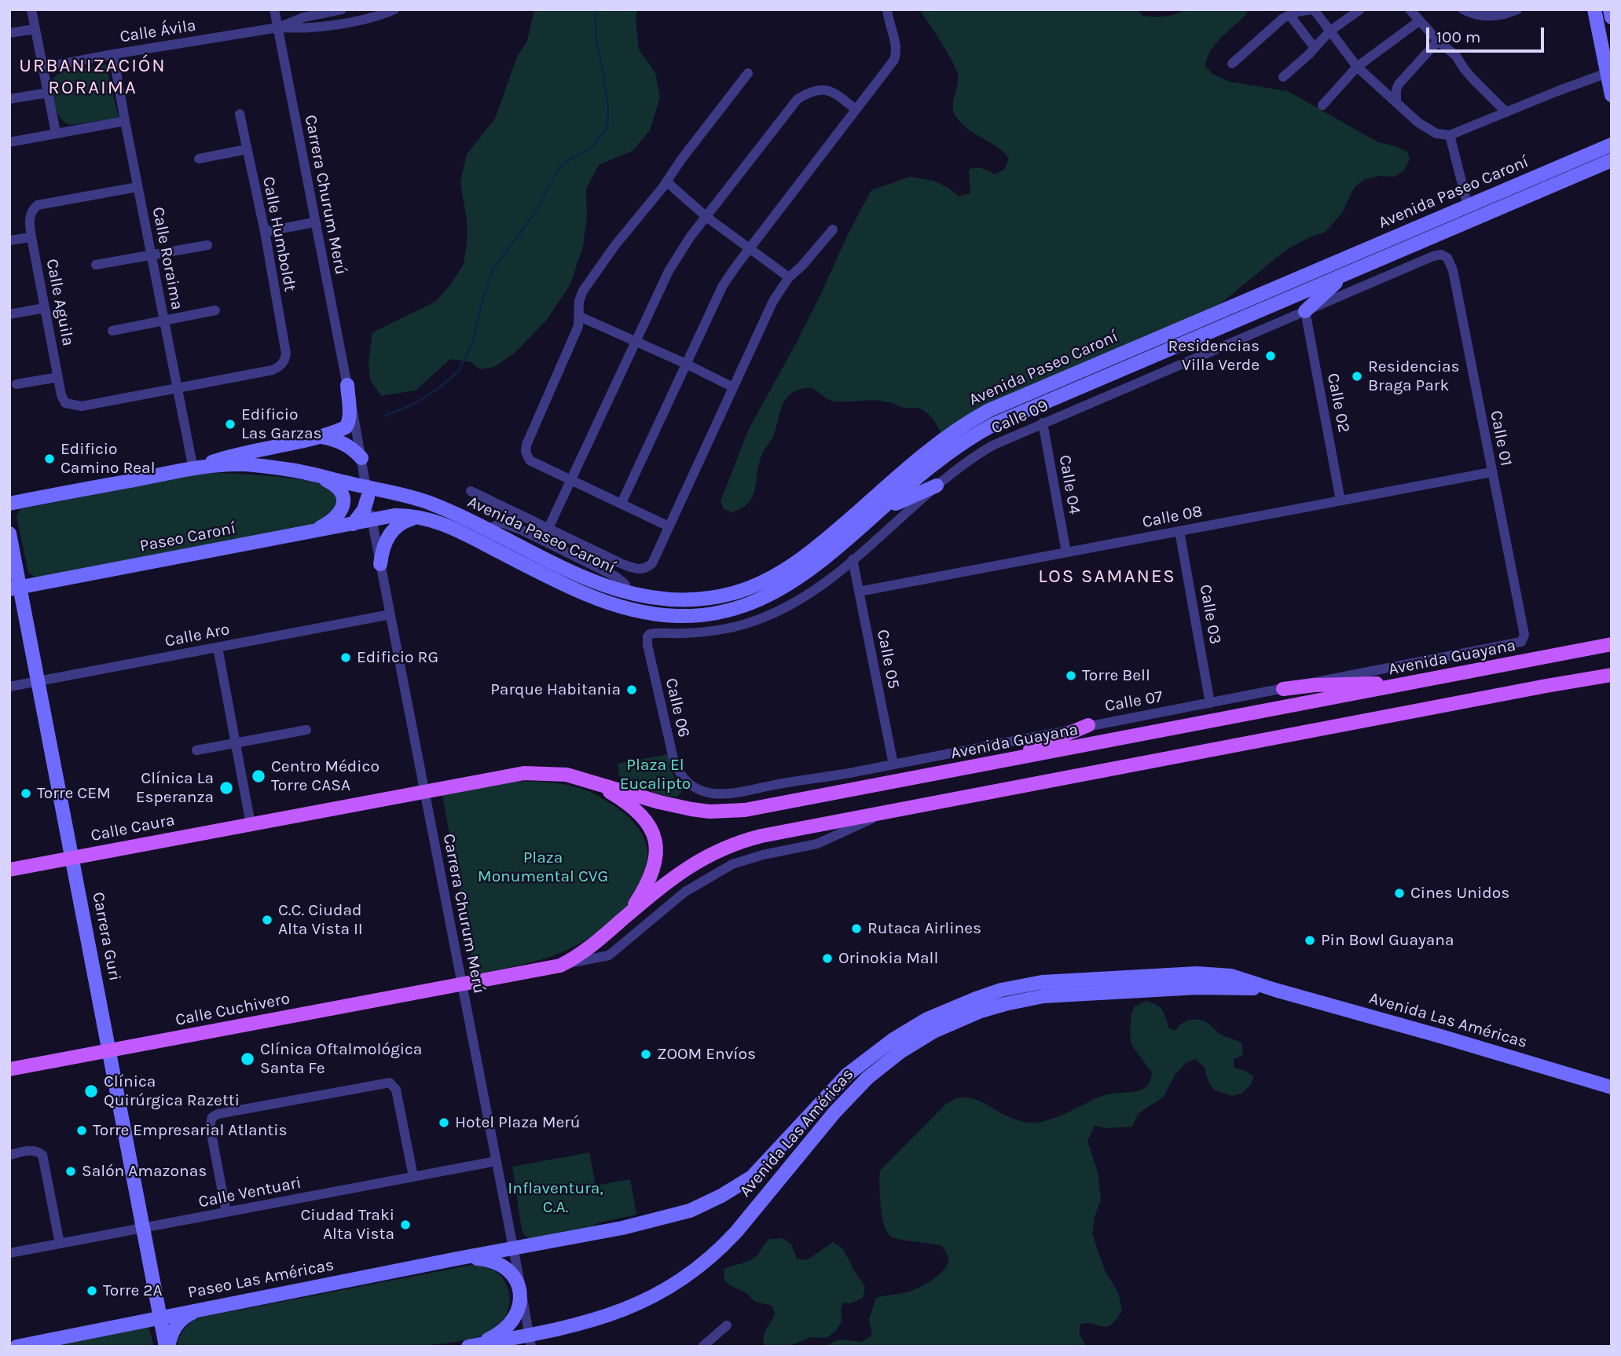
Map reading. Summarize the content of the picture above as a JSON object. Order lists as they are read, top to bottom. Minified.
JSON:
{"streets":{"main road":["Avenida Guayana","Calle Caura","Calle Cuchivero"],"street":["Calle Ávila","Avenida Paseo Caroní","Carrera Churum Merú","Calle Humboldt","Calle Roraima","Calle Aguila","Calle 02","Calle 09","Calle 01","Calle 04","Calle 08","Paseo Caroní","Calle 03","Calle Aro","Calle 05","Calle 07","Calle 06","Carrera Guri","Avenida Las Américas","Calle Ventuari","Paseo Las Américas"]},"crossings":[["Calle Ávila","Carrera Churum Merú"],["Calle Ávila","Calle Roraima"],["Avenida Paseo Caroní","Carrera Churum Merú"],["Avenida Paseo Caroní","Paseo Caroní"],["Carrera Churum Merú","Paseo Caroní"],["Carrera Churum Merú","Calle Aro"],["Carrera Churum Merú","Avenida Guayana"],["Carrera Churum Merú","Calle Caura"],["Carrera Churum Merú","Calle Cuchivero"],["Carrera Churum Merú","Avenida Las Américas"],["Carrera Churum Merú","Calle Ventuari"],["Carrera Churum Merú","Paseo Las Américas"],["Calle Humboldt","Calle Roraima"],["Calle Humboldt","Calle Aguila"],["Calle Roraima","Calle Aguila"],["Calle 02","Calle 09"],["Calle 02","Calle 08"],["Calle 09","Calle 01"],["Calle 09","Calle 04"],["Calle 09","Calle 05"],["Calle 09","Calle 06"],["Calle 01","Calle 08"],["Calle 01","Calle 07"],["Calle 04","Calle 08"],["Calle 08","Calle 03"],["Calle 08","Calle 05"],["Paseo Caroní","Carrera Guri"],["Calle 03","Calle 07"],["Calle Aro","Carrera Guri"],["Avenida Guayana","Calle Caura"],["Calle 05","Calle 07"],["Calle 07","Calle 06"],["Calle Caura","Carrera Guri"],["Carrera Guri","Calle Cuchivero"],["Carrera Guri","Calle Ventuari"],["Carrera Guri","Paseo Las Américas"],["Avenida Las Américas","Paseo Las Américas"]],"districts":["URBANIZACIÓN RORAIMA","LOS SAMANES"],"parks":["Plaza El Eucalipto","Plaza Monumental CVG","Inflaventura, C.A."],"places":["Residencias Villa Verde","Residencias Braga Park","Edificio Las Garzas","Edificio Camino Real","Edificio RG","Torre Bell","Parque Habitania","Centro Médico Torre CASA","Clínica La Esperanza","Torre CEM","Cines Unidos","C.C. Ciudad Alta Vista II","Rutaca Airlines","Pin Bowl Guayana","Orinokia Mall","ZOOM Envíos","Clínica Oftalmológica Santa Fe","Clínica Quirúrgica Razetti","Hotel Plaza Merú","Torre Empresarial Atlantis","Salón Amazonas","Ciudad Traki Alta Vista","Torre 2A"],"scale_bar":"100 m"}
